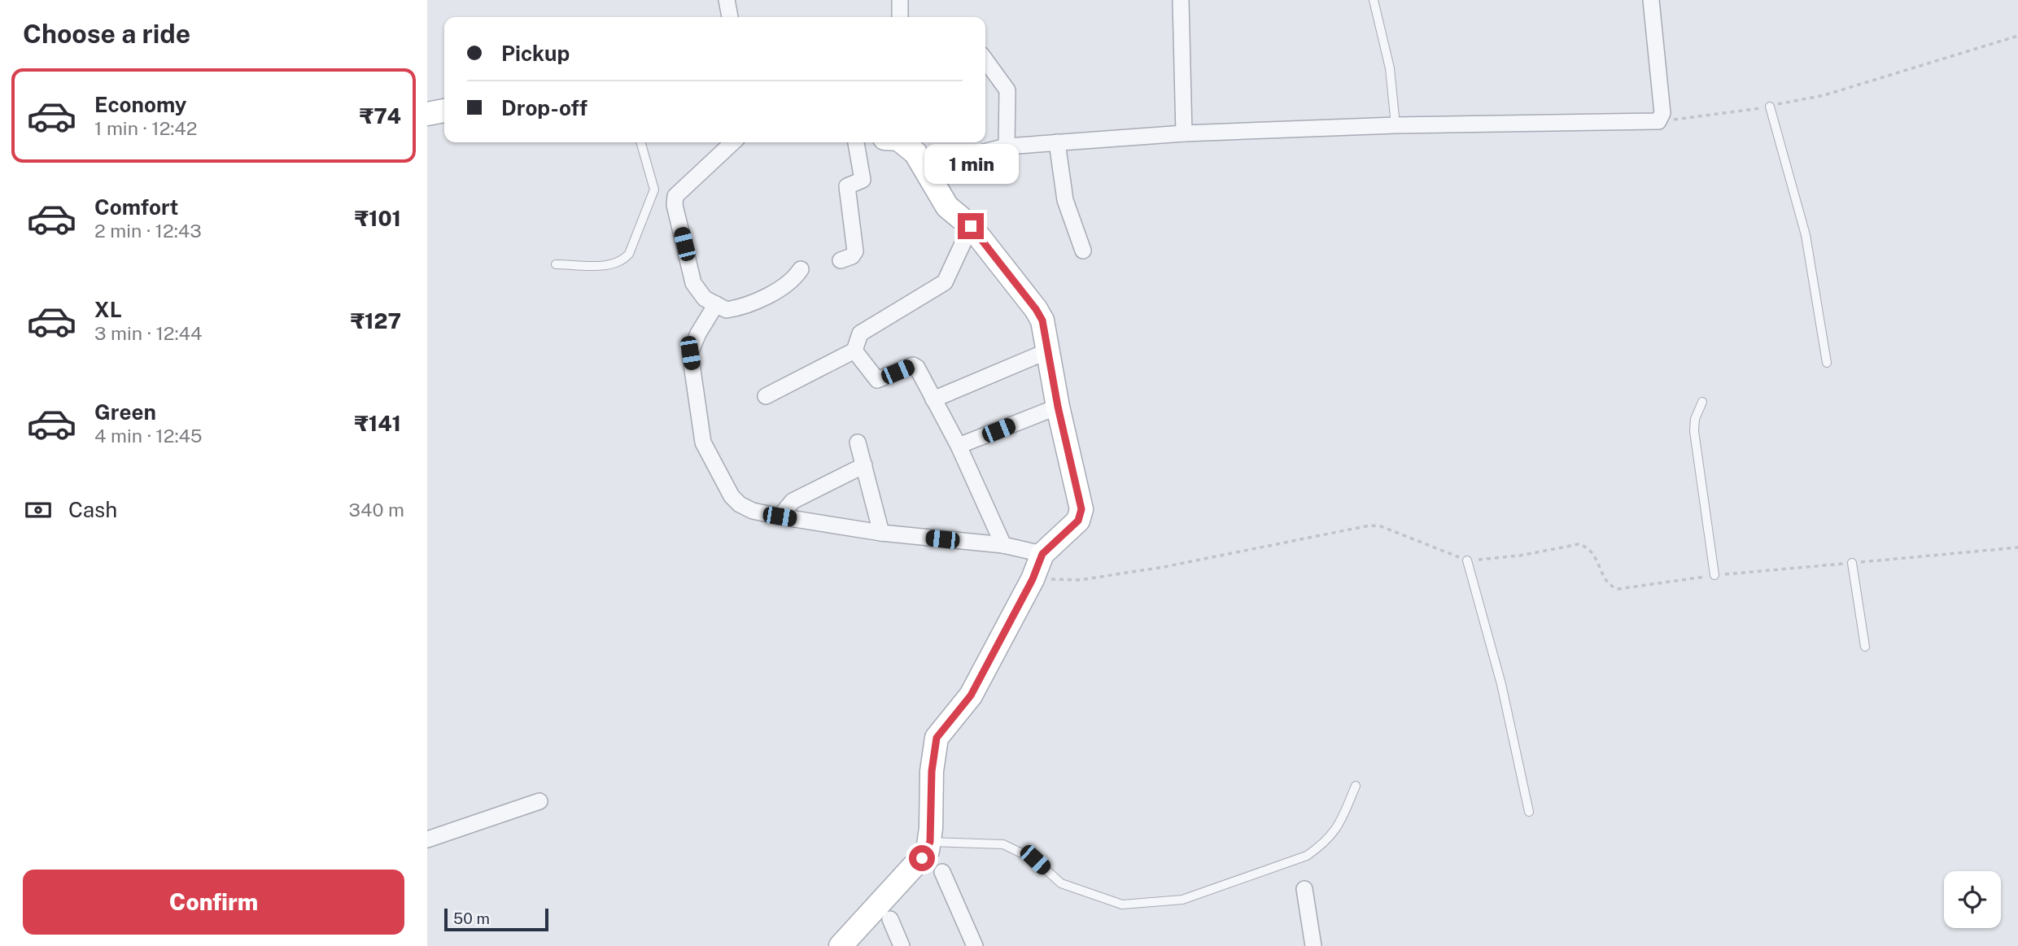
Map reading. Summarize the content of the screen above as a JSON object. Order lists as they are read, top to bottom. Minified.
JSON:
{"scale_bar":"50 m","page":{"heading":"Choose a ride","banner":["Pickup","Drop-off"],"list":[{"name":"Economy","note":"1 min · 12:42","value":"₹74"},{"name":"Comfort","note":"2 min · 12:43","value":"₹101"},{"name":"XL","note":"3 min · 12:44","value":"₹127"},{"name":"Green","note":"4 min · 12:45","value":"₹141"}],"bubble":"1 min","pay":["Cash","340 m"],"buttons":"Confirm","scale":"50 m"}}
